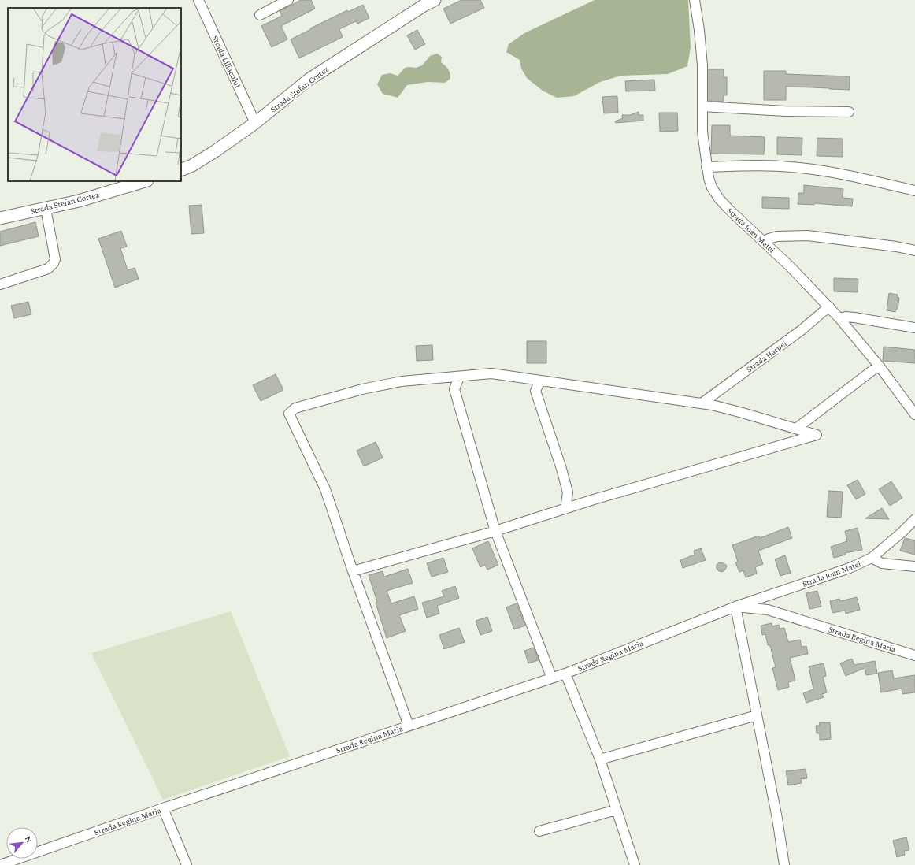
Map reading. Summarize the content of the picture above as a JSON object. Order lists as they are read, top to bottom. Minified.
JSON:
{"streets":{"street":["Strada Liliacului","Strada Ștefan Cortez","Strada Ioan Matei","Strada Harpei","Strada Regina Maria"]},"crossings":[["Strada Liliacului","Strada Ștefan Cortez"],["Strada Ioan Matei","Strada Harpei"],["Strada Ioan Matei","Strada Regina Maria"]],"north":"top right"}
